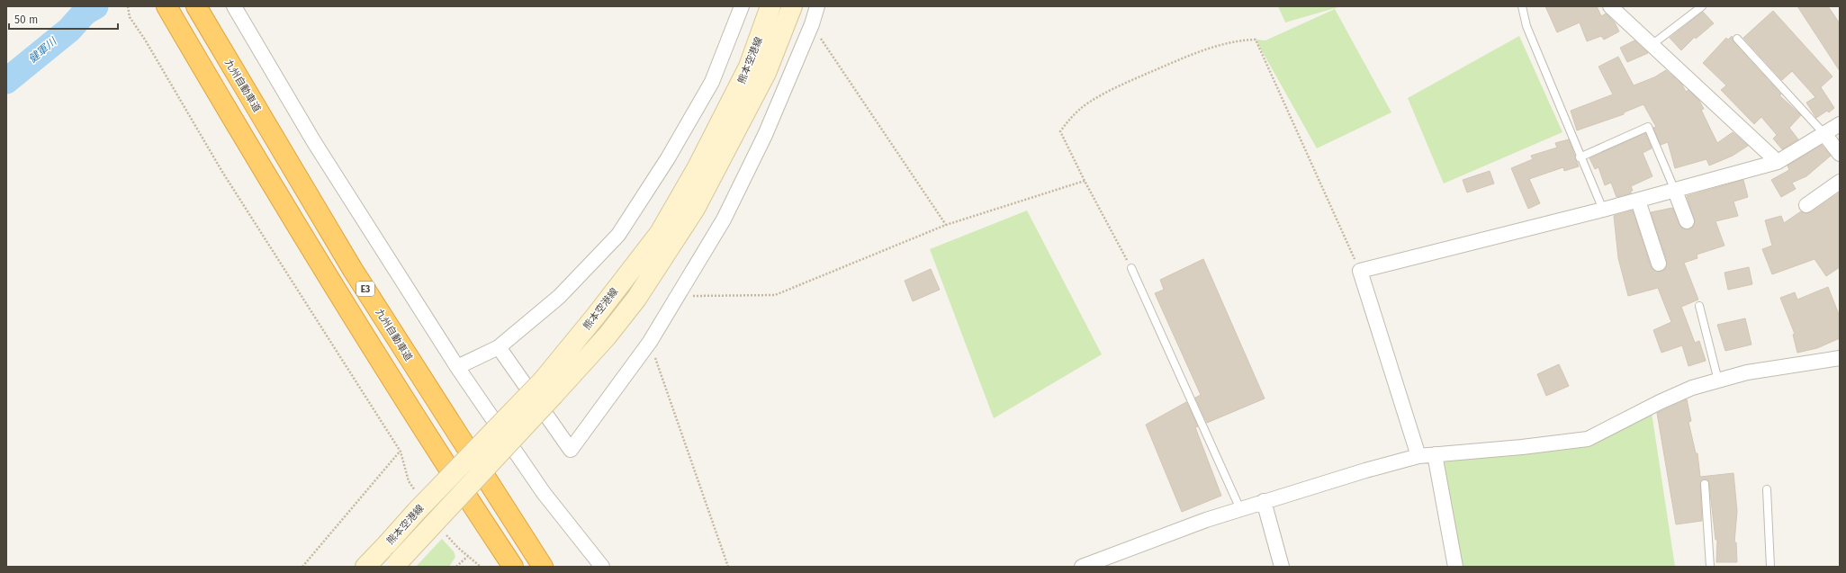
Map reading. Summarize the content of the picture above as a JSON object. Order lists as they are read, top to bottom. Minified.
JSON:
{"streets":{"highway":["九州自動車道","E3"],"main road":["熊本空港線"]},"water":["健軍川"],"scale_bar":"50 m"}
